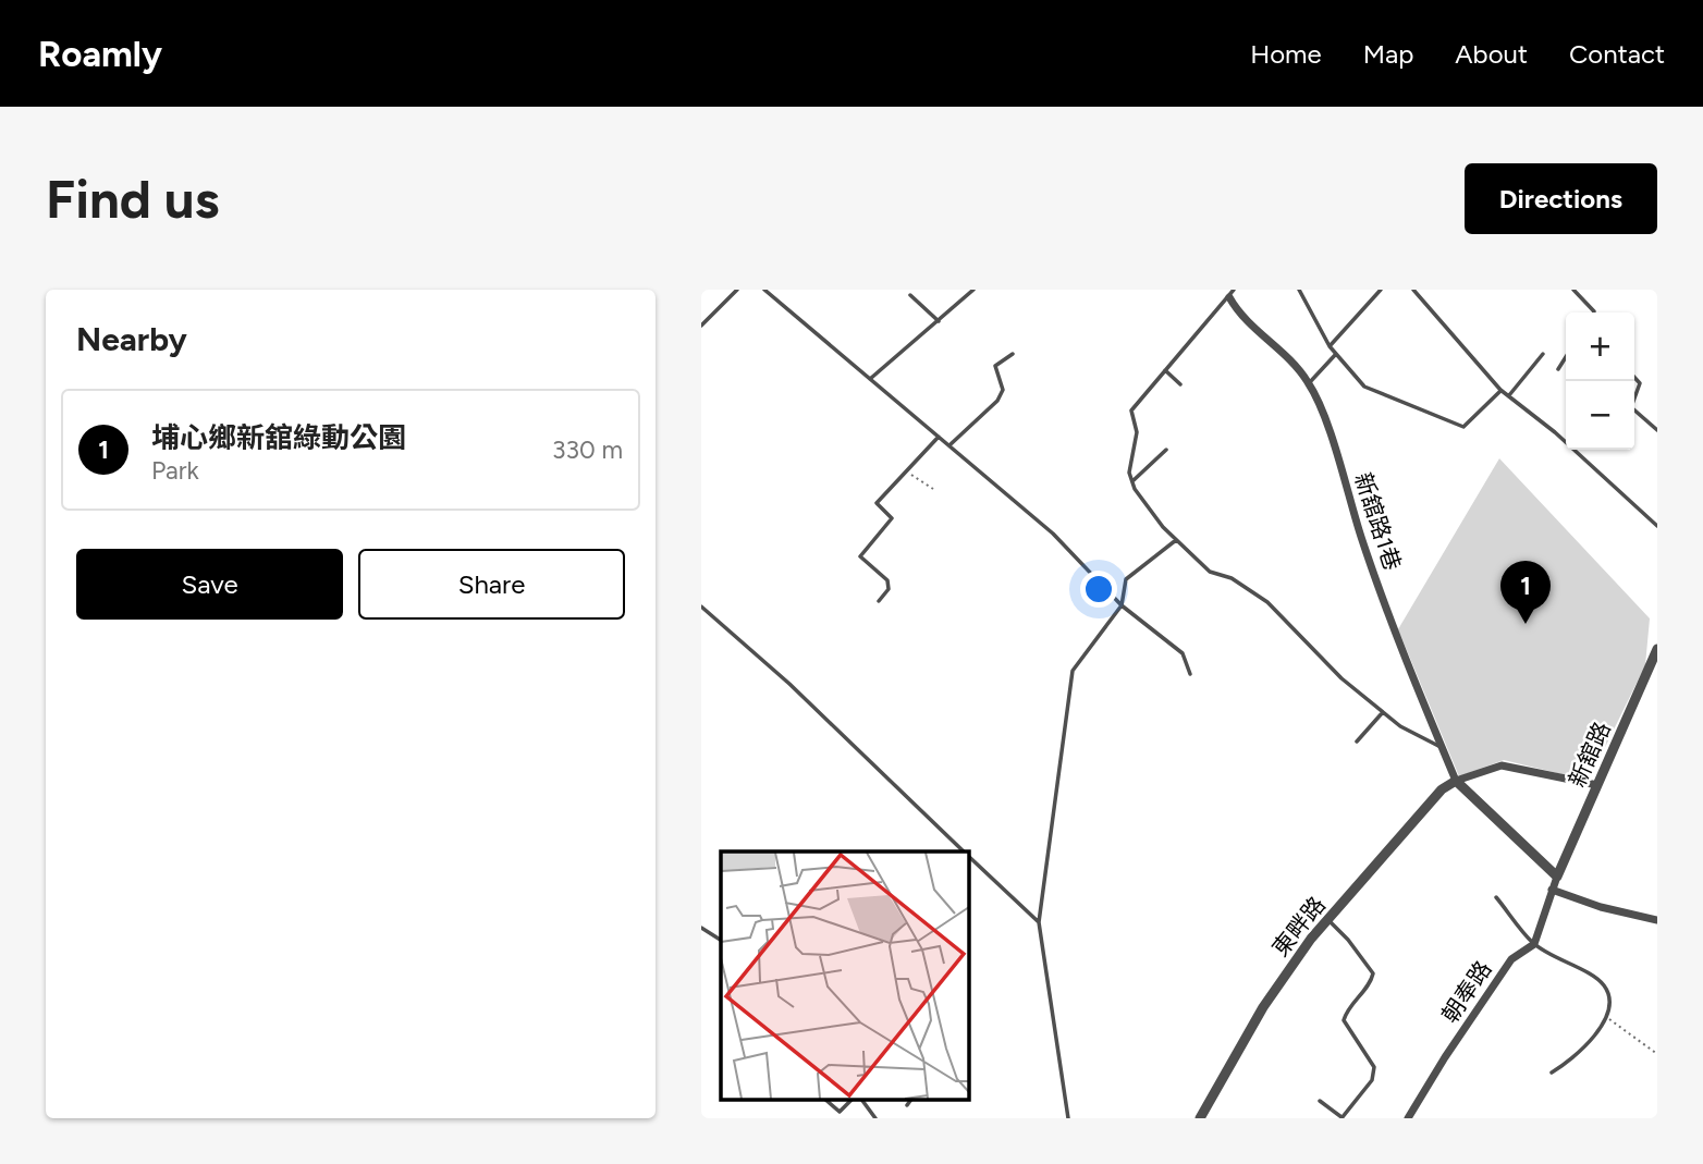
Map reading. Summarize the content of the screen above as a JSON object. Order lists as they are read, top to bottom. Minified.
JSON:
{"streets":{"street":["新舘路1巷","新舘路","東畔路","朝奉路"]},"crossings":[["新舘路1巷","東畔路"]],"page":{"header":"Roamly","nav":["Home","Map","About","Contact"],"buttons":["Directions",["Save","Share"]],"title":"Find us","heading":"Nearby","map_buttons":["+","−"],"list":[{"mark":"1","name":"埔心鄉新舘綠動公園","note":"Park","value":"330 m"}],"pins":"1"}}
